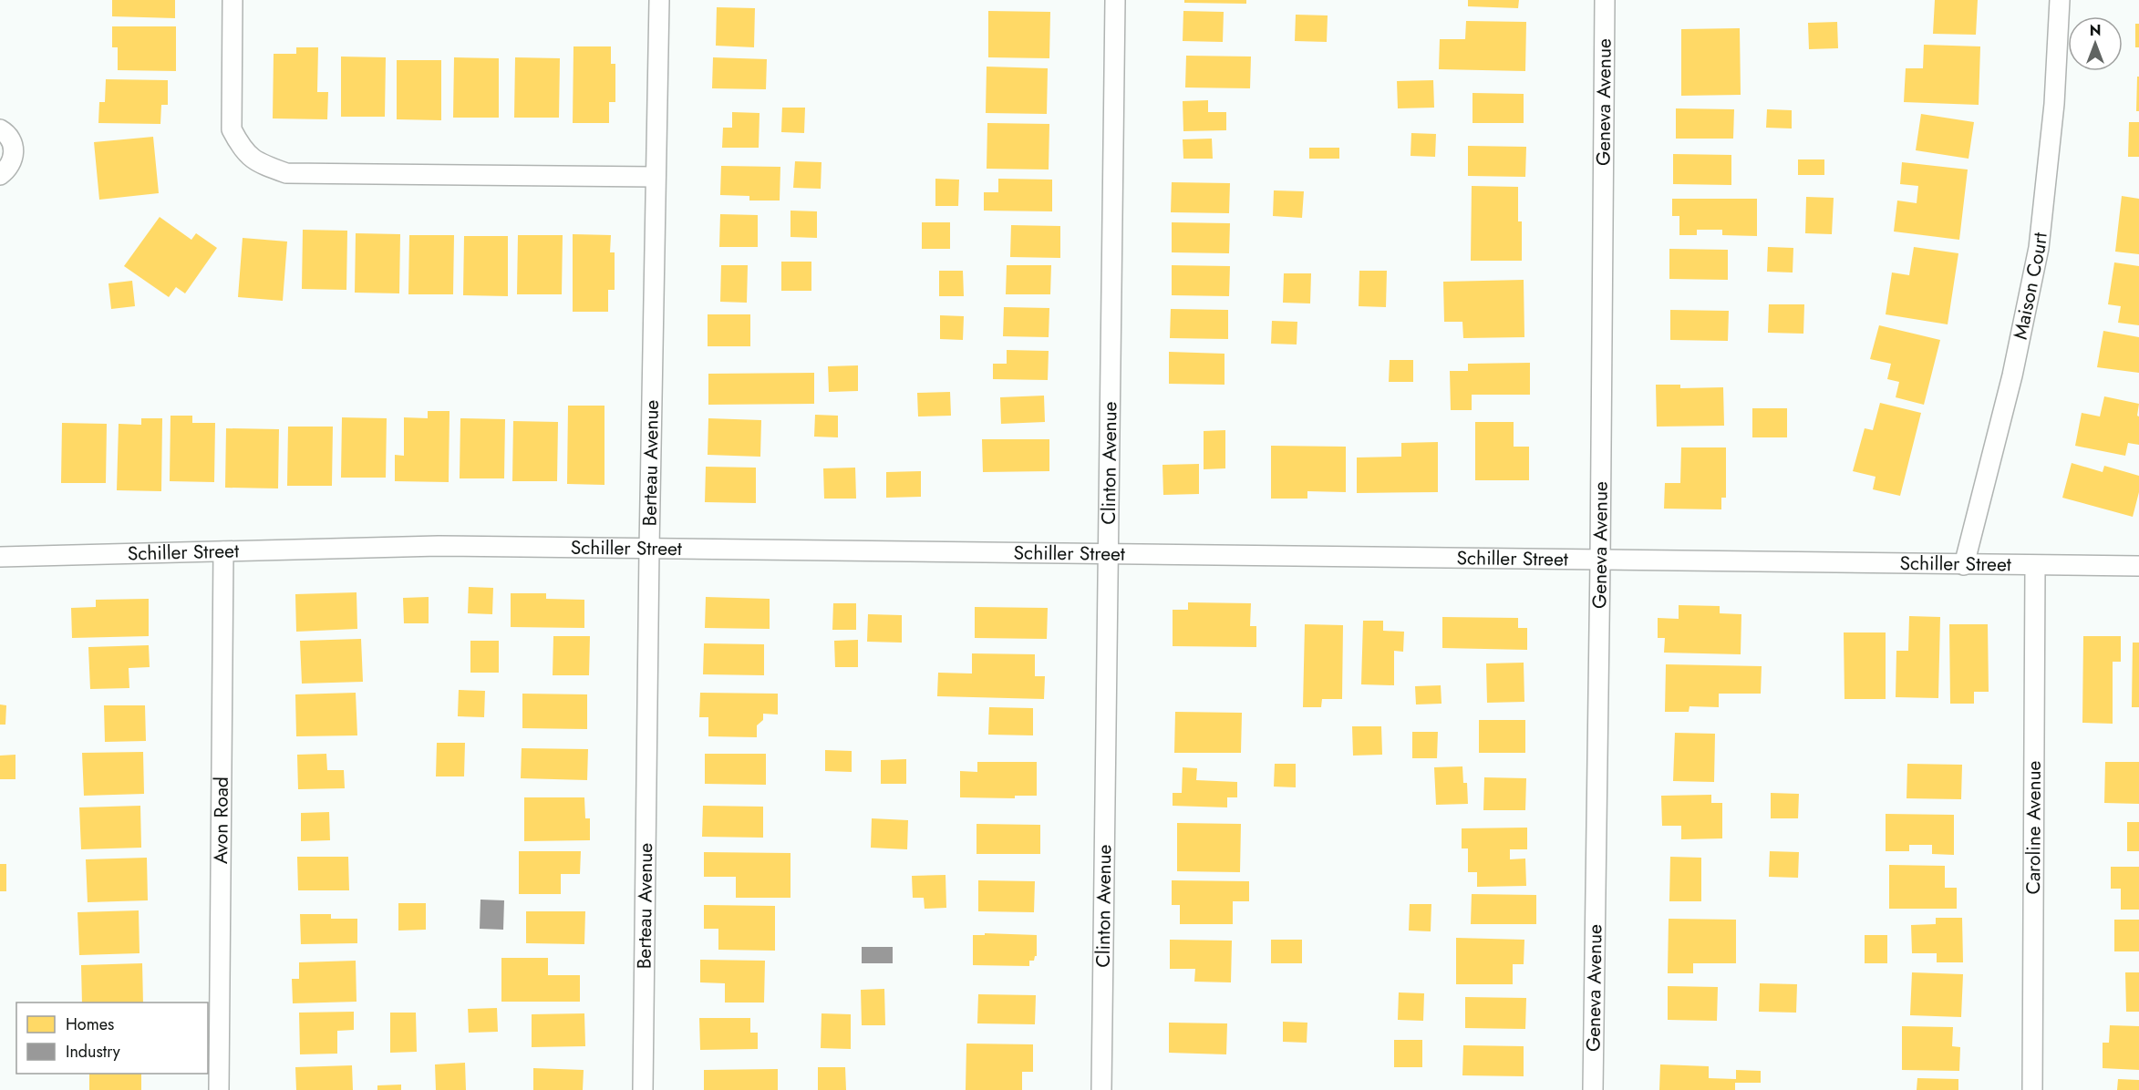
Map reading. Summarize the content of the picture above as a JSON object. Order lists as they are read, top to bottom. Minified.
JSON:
{"streets":{"street":["Geneva Avenue","Maison Court","Berteau Avenue","Clinton Avenue","Schiller Street","Avon Road","Caroline Avenue"]},"crossings":[["Geneva Avenue","Schiller Street"],["Maison Court","Schiller Street"],["Berteau Avenue","Schiller Street"],["Clinton Avenue","Schiller Street"],["Schiller Street","Avon Road"],["Schiller Street","Caroline Avenue"]],"legend":["Homes","Industry"],"north":"top"}
